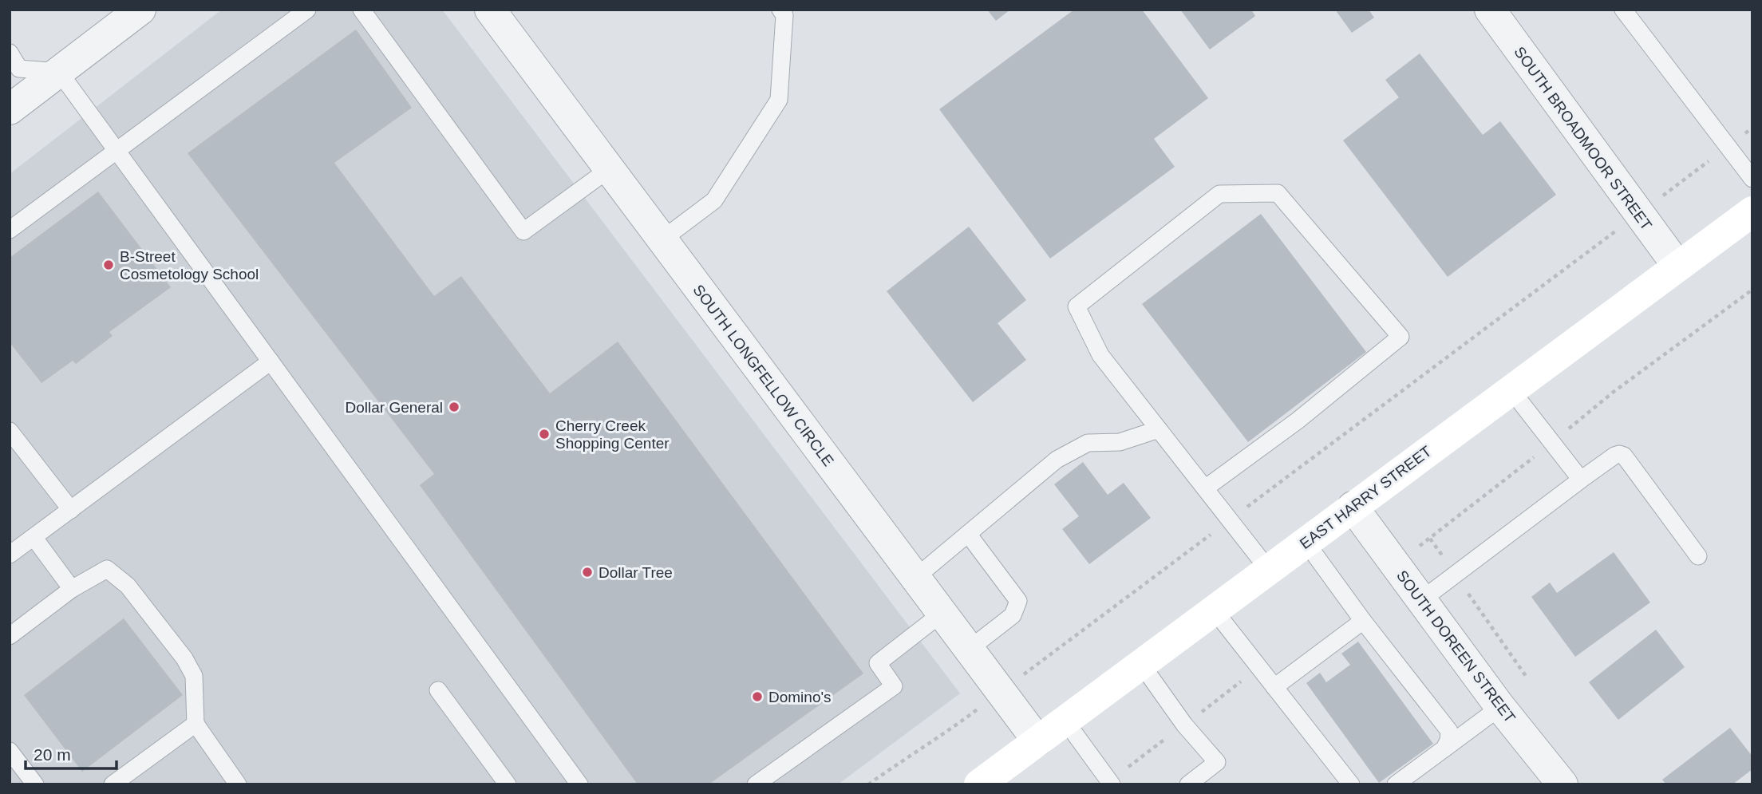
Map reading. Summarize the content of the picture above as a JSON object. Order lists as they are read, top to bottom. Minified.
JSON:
{"streets":{"main road":["EAST HARRY STREET"],"street":["SOUTH BROADMOOR STREET","SOUTH LONGFELLOW CIRCLE","SOUTH DOREEN STREET"]},"crossings":[["SOUTH BROADMOOR STREET","EAST HARRY STREET"],["SOUTH LONGFELLOW CIRCLE","EAST HARRY STREET"],["EAST HARRY STREET","SOUTH DOREEN STREET"]],"places":["B-Street Cosmetology School","Dollar General","Cherry Creek Shopping Center","Dollar Tree","Domino's"],"scale_bar":"20 m"}
